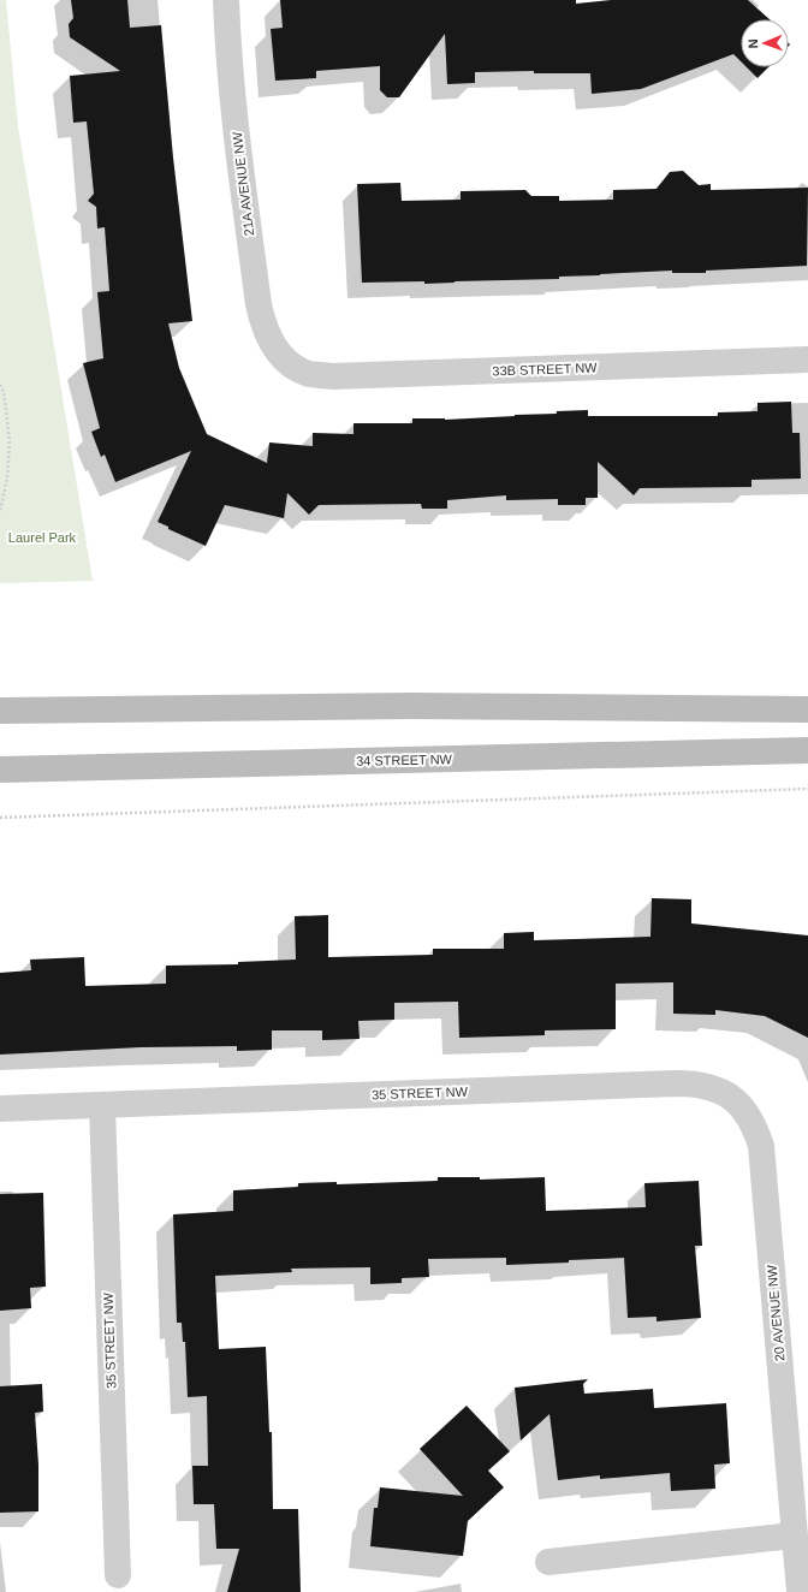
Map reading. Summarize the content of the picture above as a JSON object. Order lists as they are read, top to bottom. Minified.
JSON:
{"streets":{"main road":["34 STREET NW"],"street":["21A AVENUE NW","33B STREET NW","35 STREET NW","20 AVENUE NW"]},"crossings":[["21A AVENUE NW","33B STREET NW"],["35 STREET NW","20 AVENUE NW"]],"parks":["Laurel Park"],"north":"left"}
